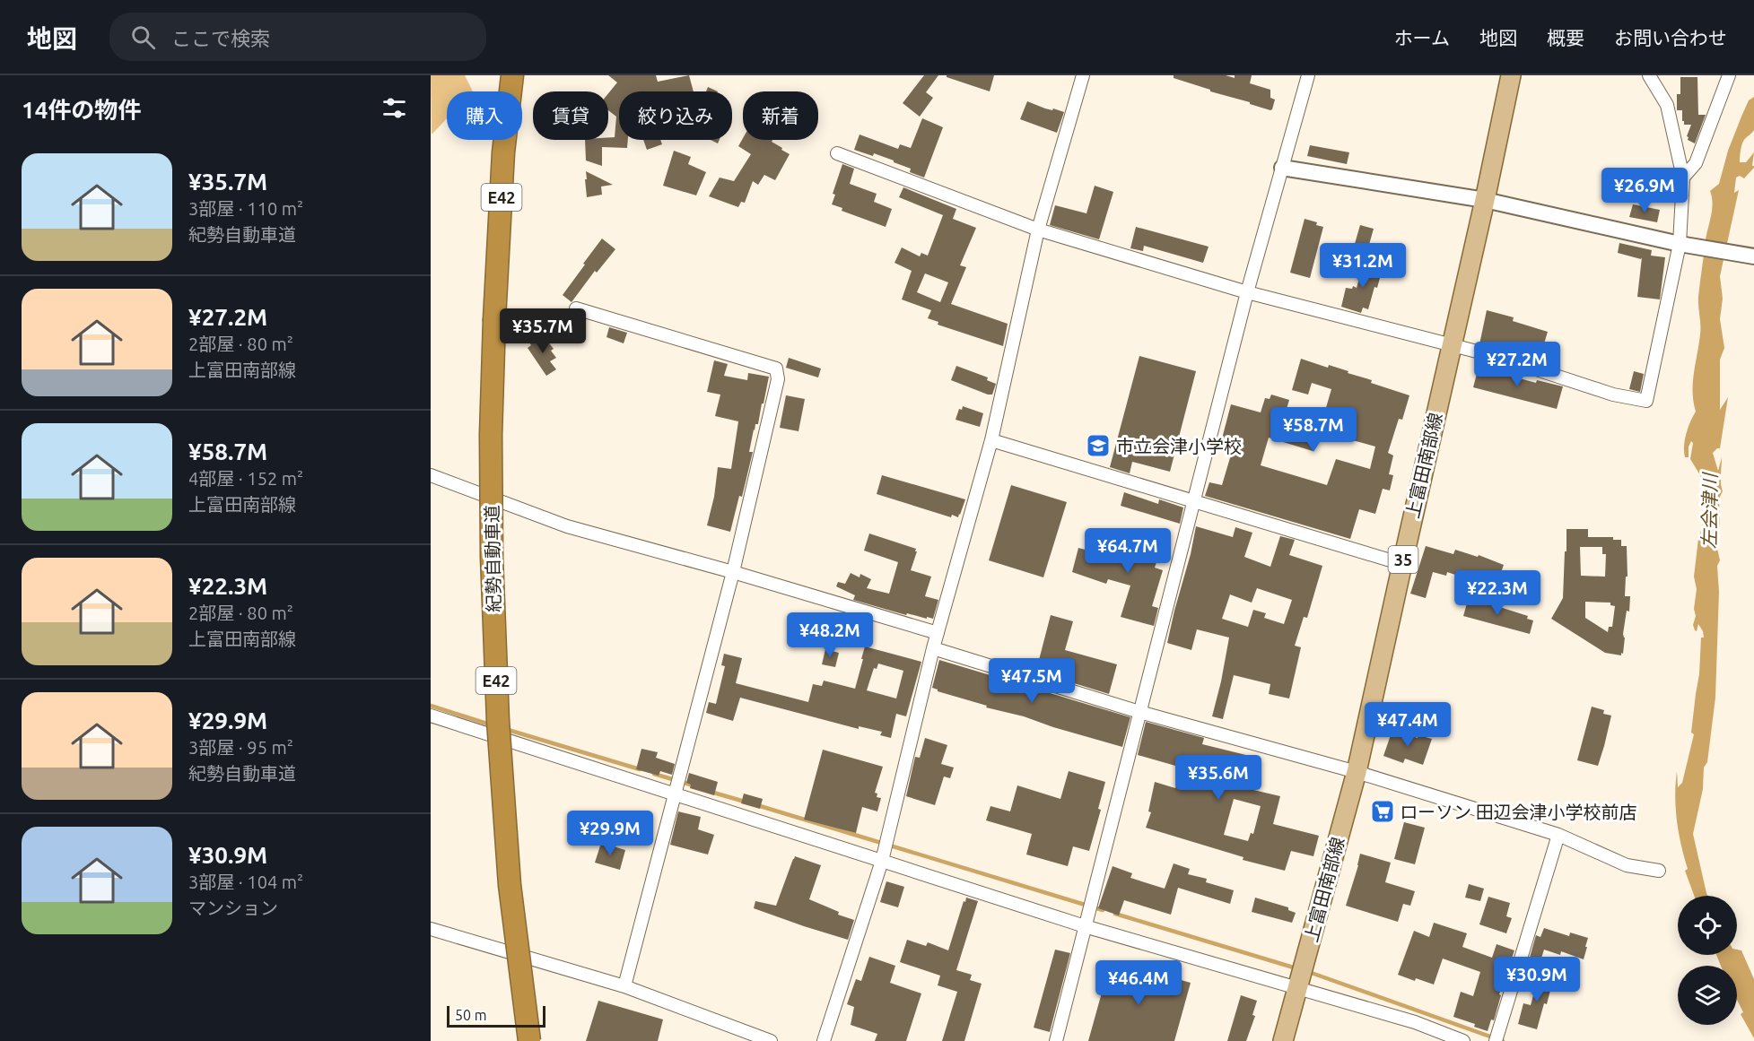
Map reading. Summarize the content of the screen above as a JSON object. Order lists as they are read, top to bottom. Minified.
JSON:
{"streets":{"highway":["E42","紀勢自動車道"],"main road":["上富田南部線","35"]},"water":["左会津川"],"places":{"school or university":["市立会津小学校"],"supermarket":["ローソン 田辺会津小学校前店"]},"scale_bar":"50 m","page":{"header":"地図","search":"ここで検索","nav":["ホーム","地図","概要","お問い合わせ"],"heading":"14件の物件","chip":["購入","賃貸","絞り込み","新着"],"list":[{"name":"¥35.7M","note":"3部屋 · 110 m² · 紀勢自動車道"},{"name":"¥27.2M","note":"2部屋 · 80 m² · 上富田南部線"},{"name":"¥58.7M","note":"4部屋 · 152 m² · 上富田南部線"},{"name":"¥22.3M","note":"2部屋 · 80 m² · 上富田南部線"},{"name":"¥29.9M","note":"3部屋 · 95 m² · 紀勢自動車道"},{"name":"¥30.9M","note":"3部屋 · 104 m² · マンション"}],"price":["¥26.9M","¥31.2M","¥35.7M","¥27.2M","¥58.7M","¥64.7M","¥22.3M","¥48.2M","¥47.5M","¥47.4M","¥35.6M","¥29.9M","¥30.9M","¥46.4M"],"scale":"50 m"}}
